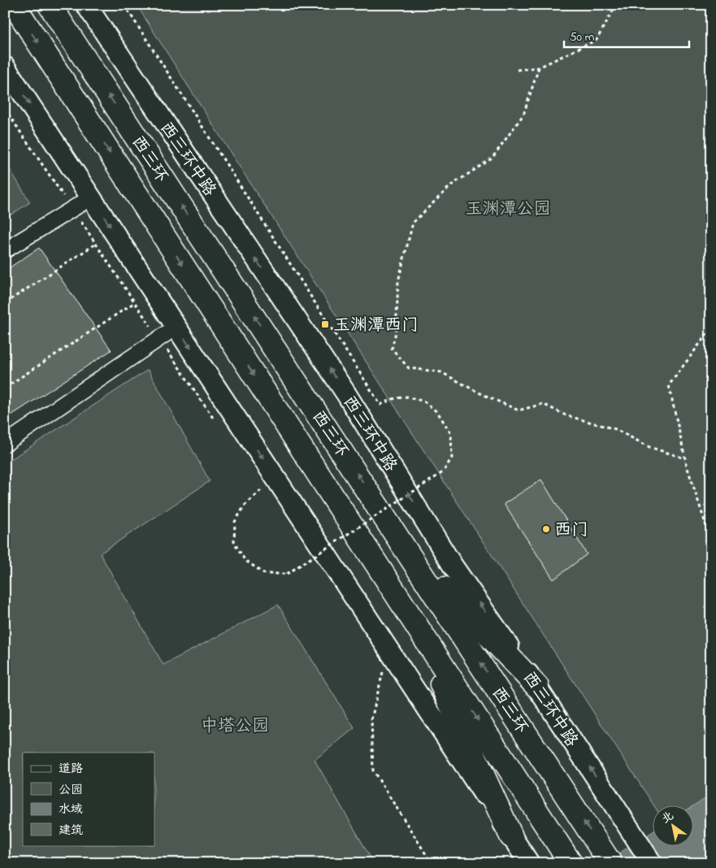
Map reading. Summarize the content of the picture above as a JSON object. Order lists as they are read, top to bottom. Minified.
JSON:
{"streets":{"highway":["西三环"],"street":["西三环中路"]},"parks":["玉渊潭公园","中塔公园"],"places":{"transit":["玉渊潭西门"],"other":["西门"]},"legend":["道路","公园","水域","建筑"],"scale_bar":"50 m","north":"top left"}
